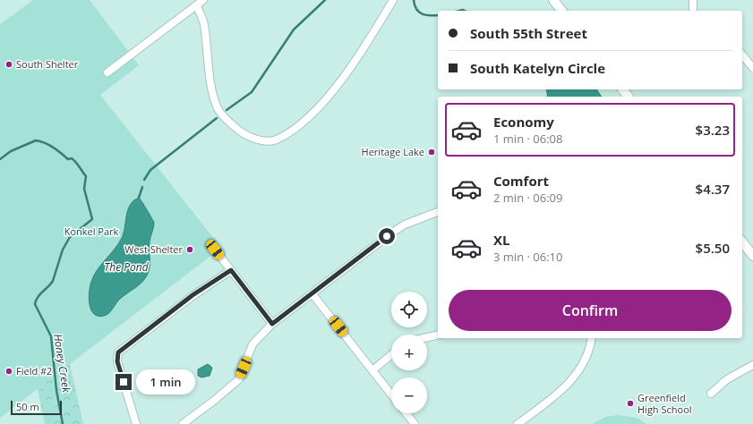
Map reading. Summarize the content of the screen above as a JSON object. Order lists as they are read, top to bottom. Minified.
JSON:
{"water":["The Pond","Honey Creek"],"parks":["Konkel Park"],"places":["South Shelter","Heritage Lake","West Shelter","Field #2","Greenfield High School"],"scale_bar":"50 m","page":{"banner":["South 55th Street","South Katelyn Circle"],"list":[{"name":"Economy","note":"1 min · 06:08","value":"$3.23"},{"name":"Comfort","note":"2 min · 06:09","value":"$4.37"},{"name":"XL","note":"3 min · 06:10","value":"$5.50"}],"buttons":"Confirm","map_buttons":["+","−"],"bubble":"1 min","scale":"50 m"}}
